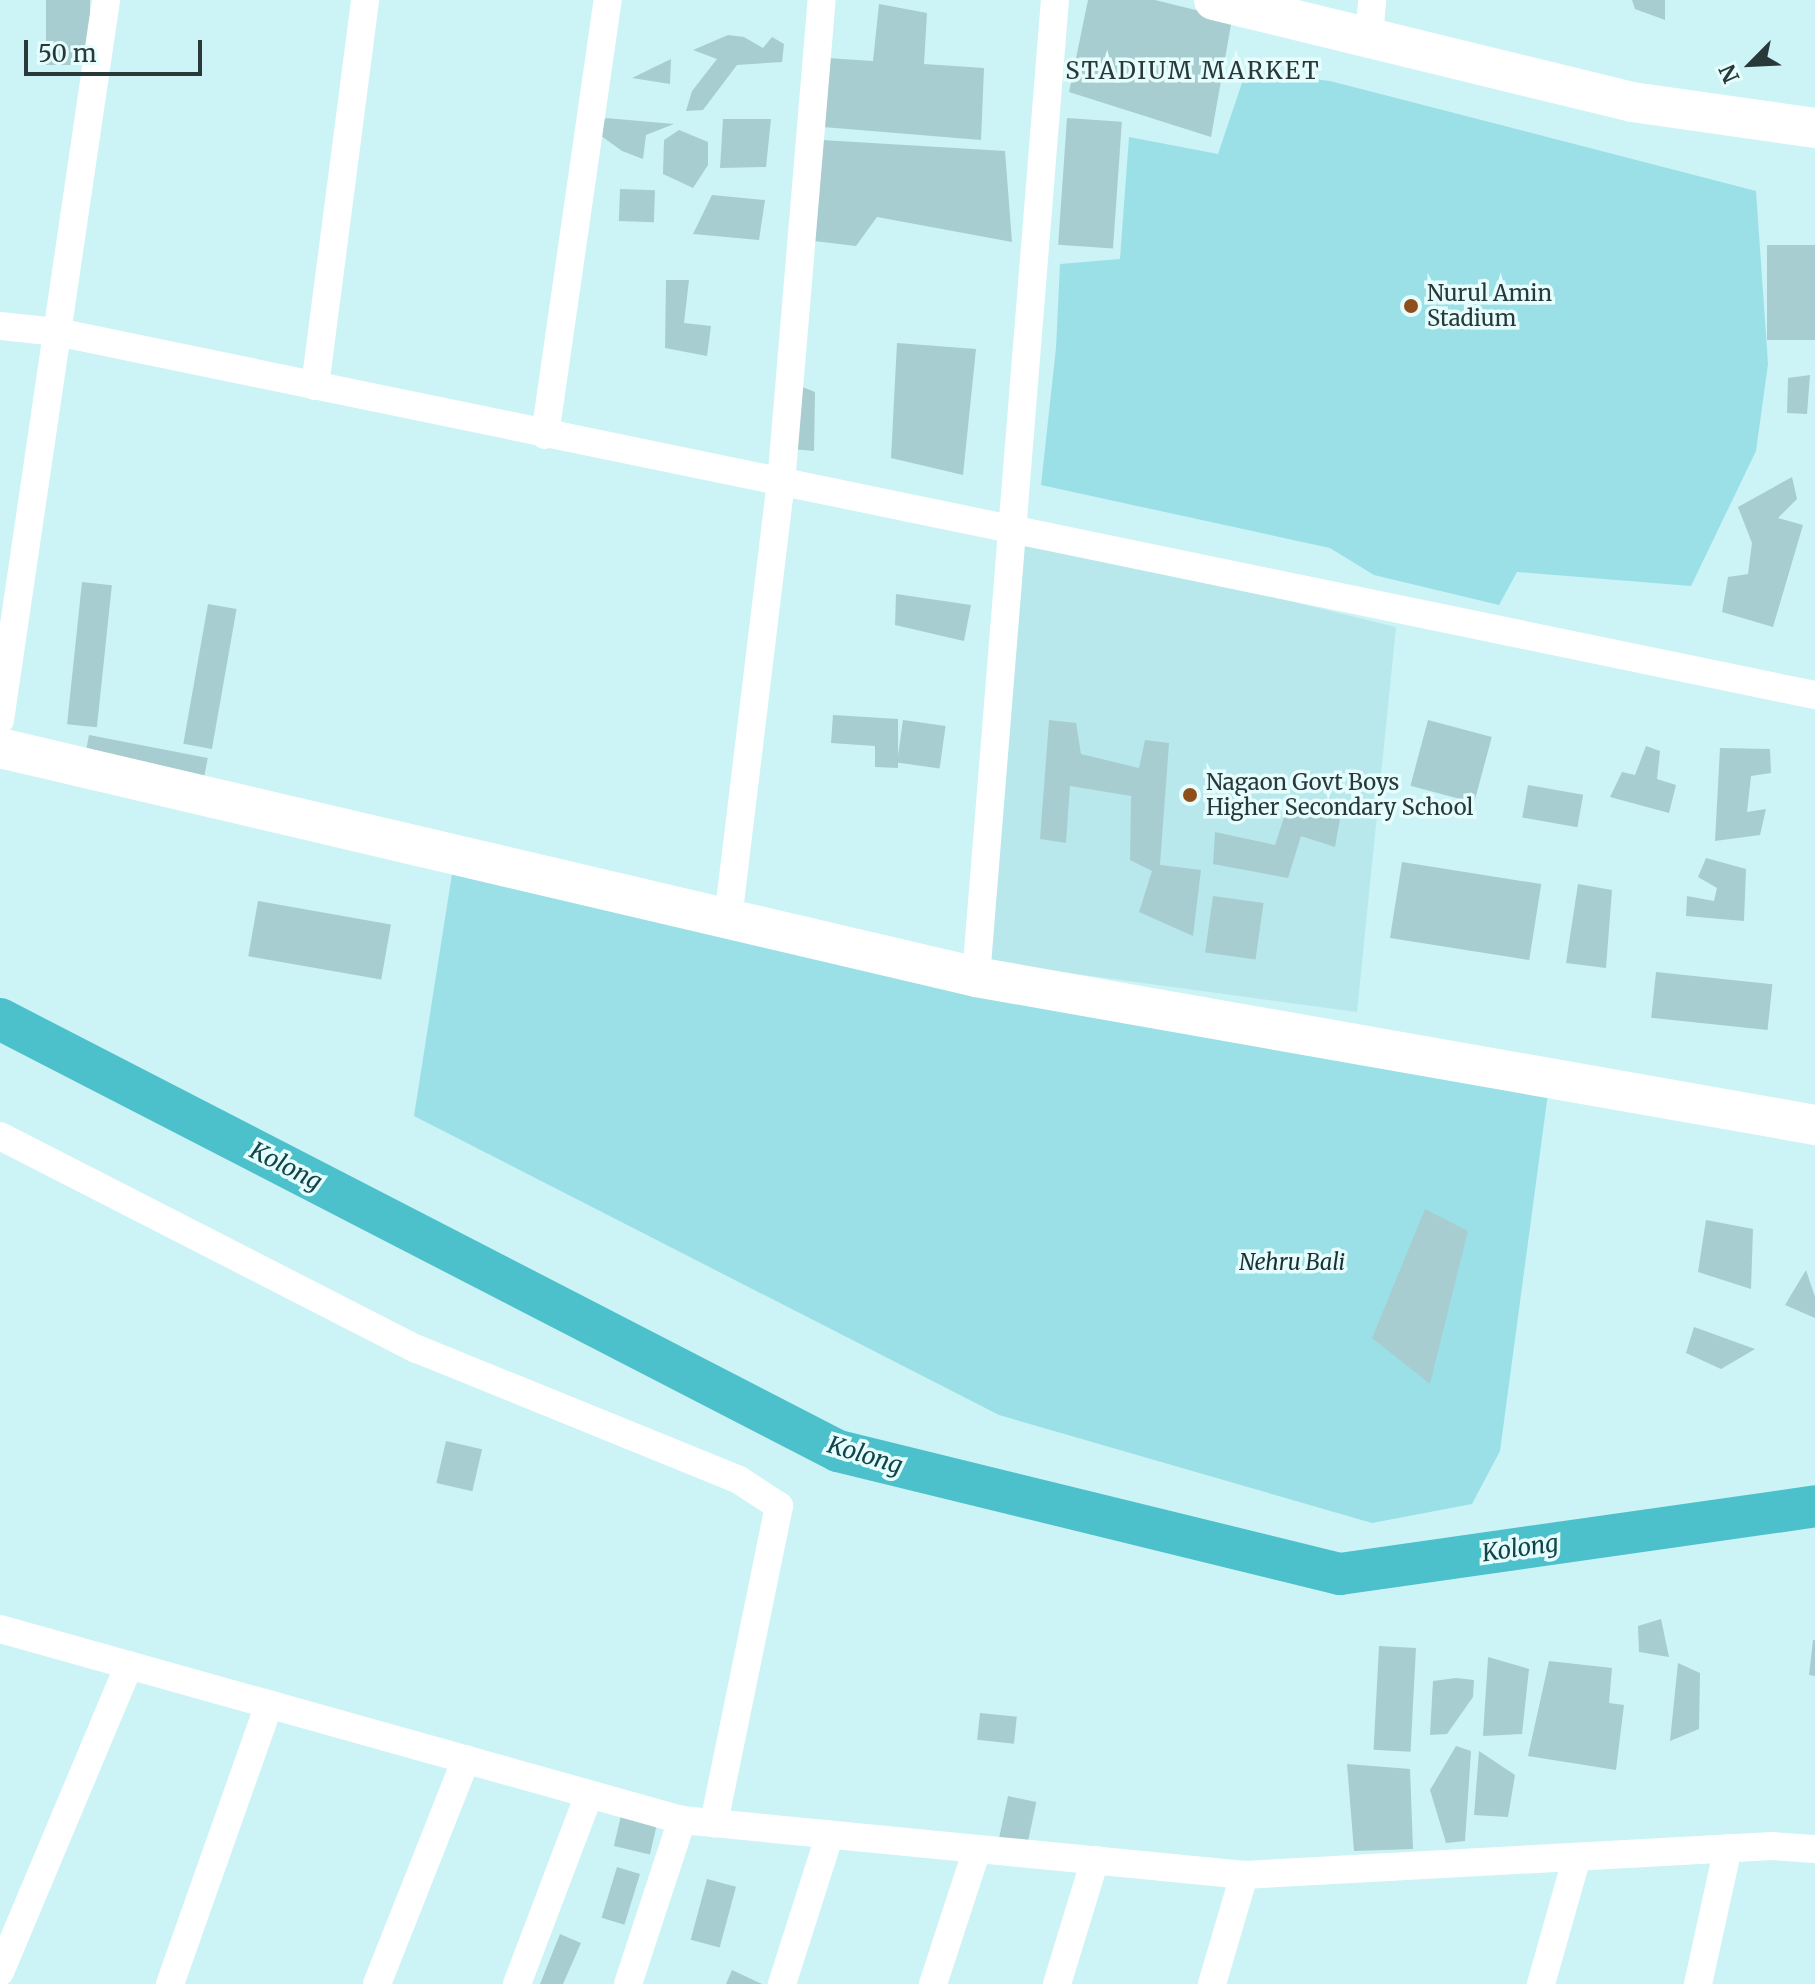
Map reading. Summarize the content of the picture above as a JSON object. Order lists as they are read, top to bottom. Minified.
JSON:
{"districts":["STADIUM MARKET"],"water":["Kolong"],"parks":["Nehru Bali"],"places":["Nurul Amin Stadium","Nagaon Govt Boys Higher Secondary School"],"scale_bar":"50 m","north":"bottom left"}
